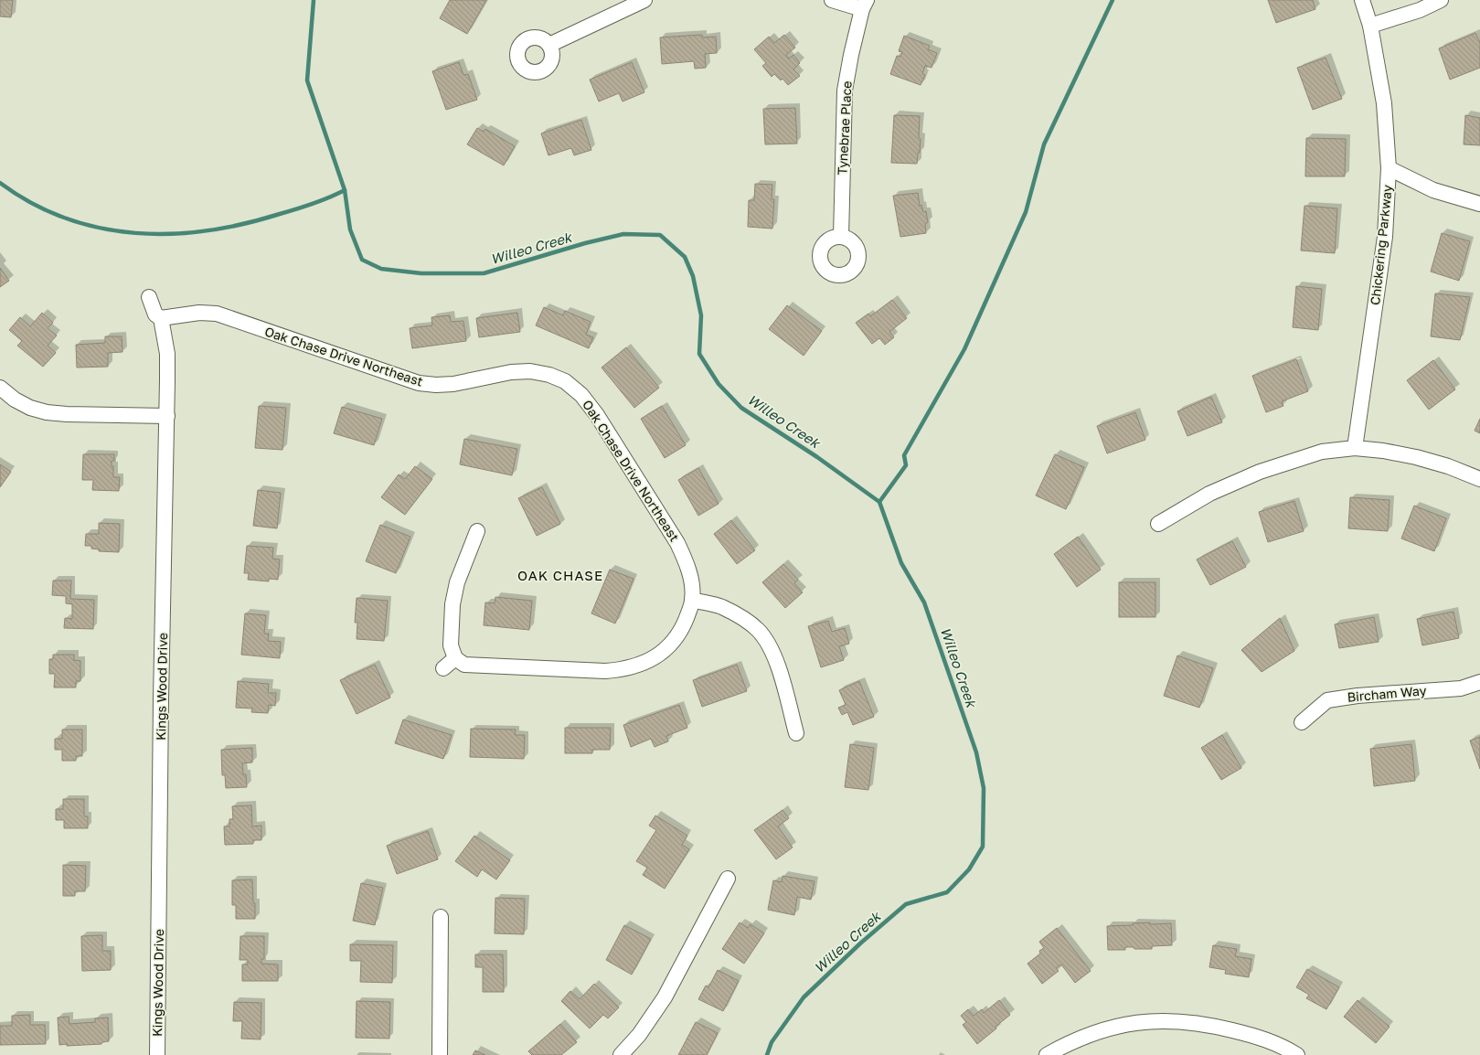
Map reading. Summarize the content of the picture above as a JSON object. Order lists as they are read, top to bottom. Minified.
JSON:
{"streets":{"street":["Tynebrae Place","Chickering Parkway","Oak Chase Drive Northeast","Kings Wood Drive","Bircham Way"]},"crossings":[["Oak Chase Drive Northeast","Kings Wood Drive"]],"districts":["OAK CHASE"],"water":["Willeo Creek"]}
